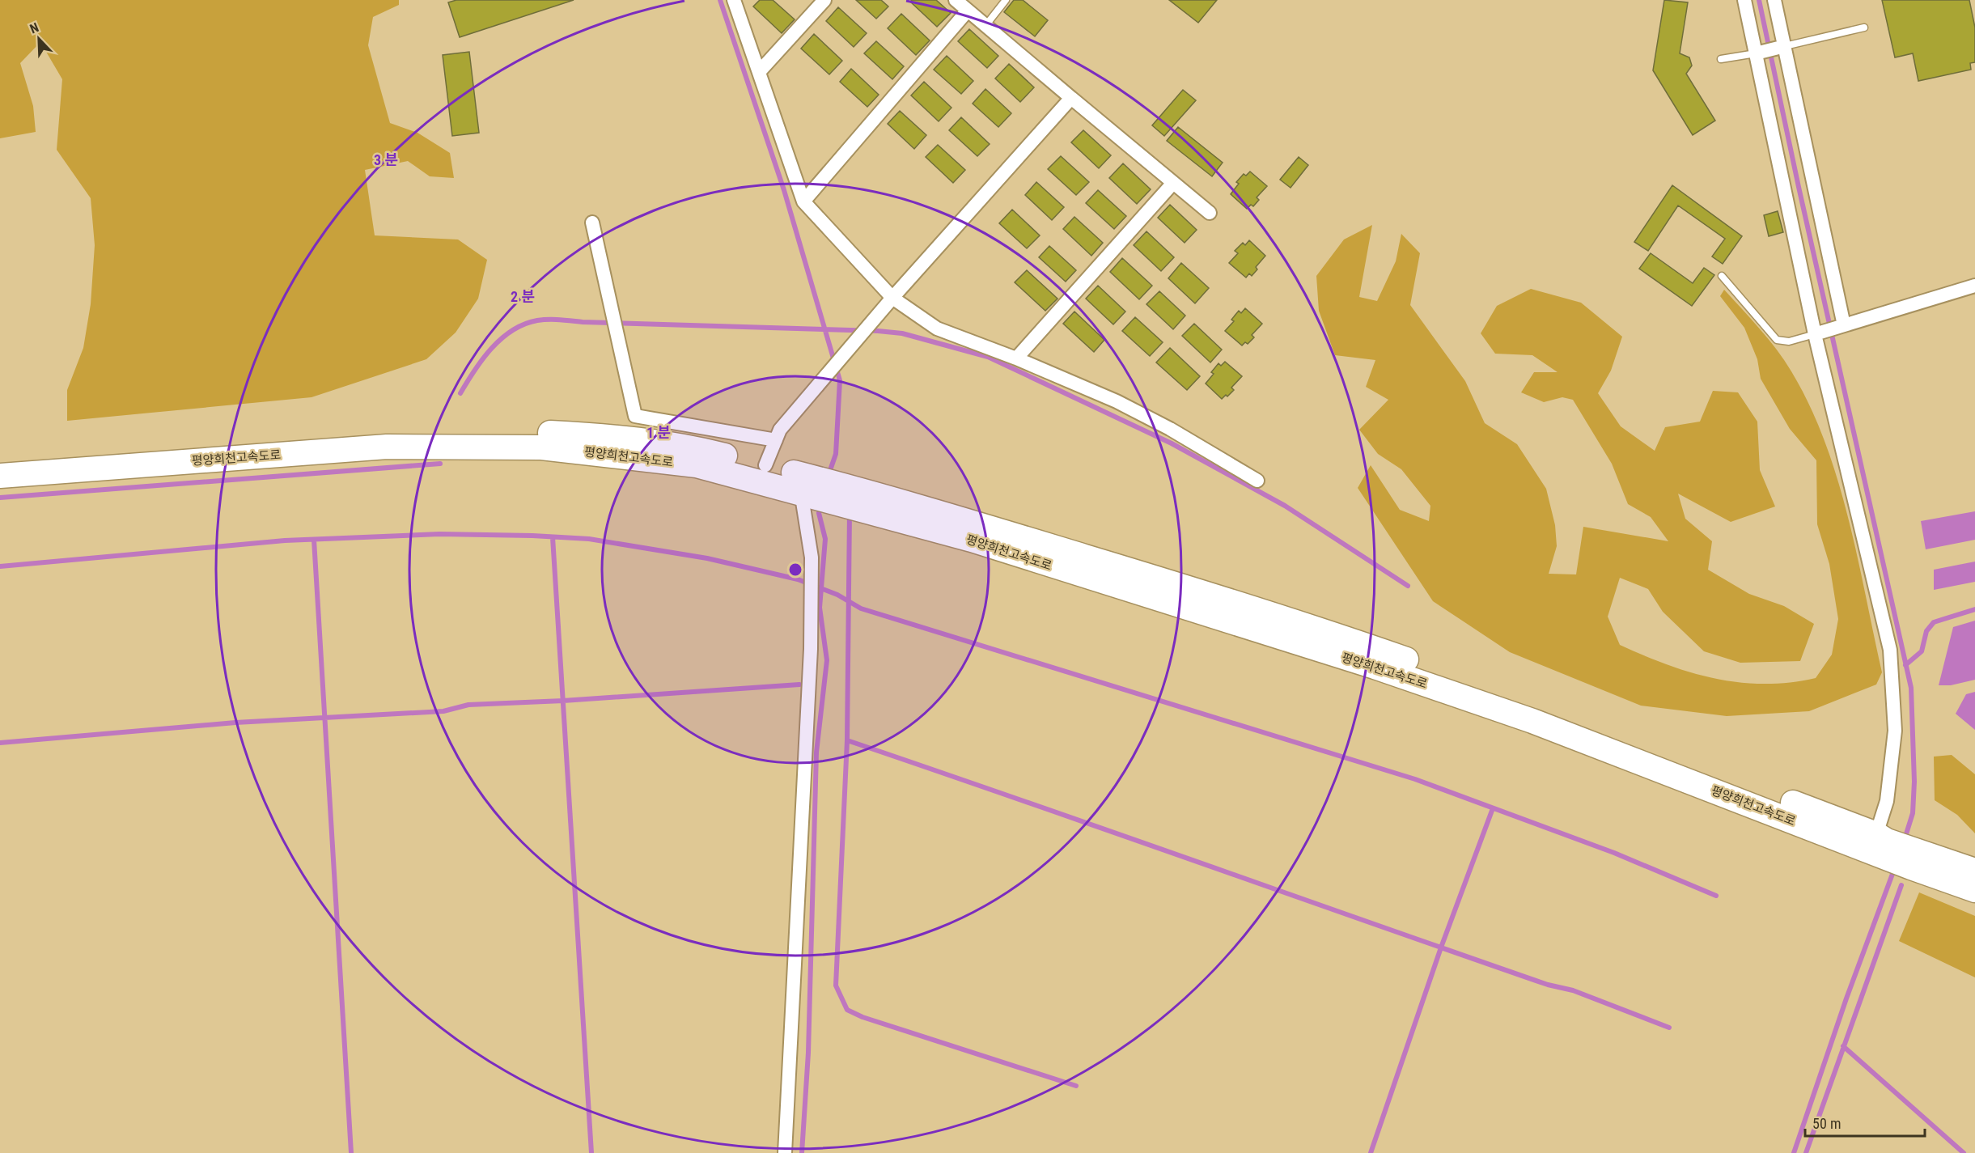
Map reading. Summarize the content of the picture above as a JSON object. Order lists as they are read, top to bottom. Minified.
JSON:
{"streets":{"highway":["평양희천고속도로"]},"scale_bar":"50 m","north":"top left","rings":["3 분","2 분","1 분"]}
